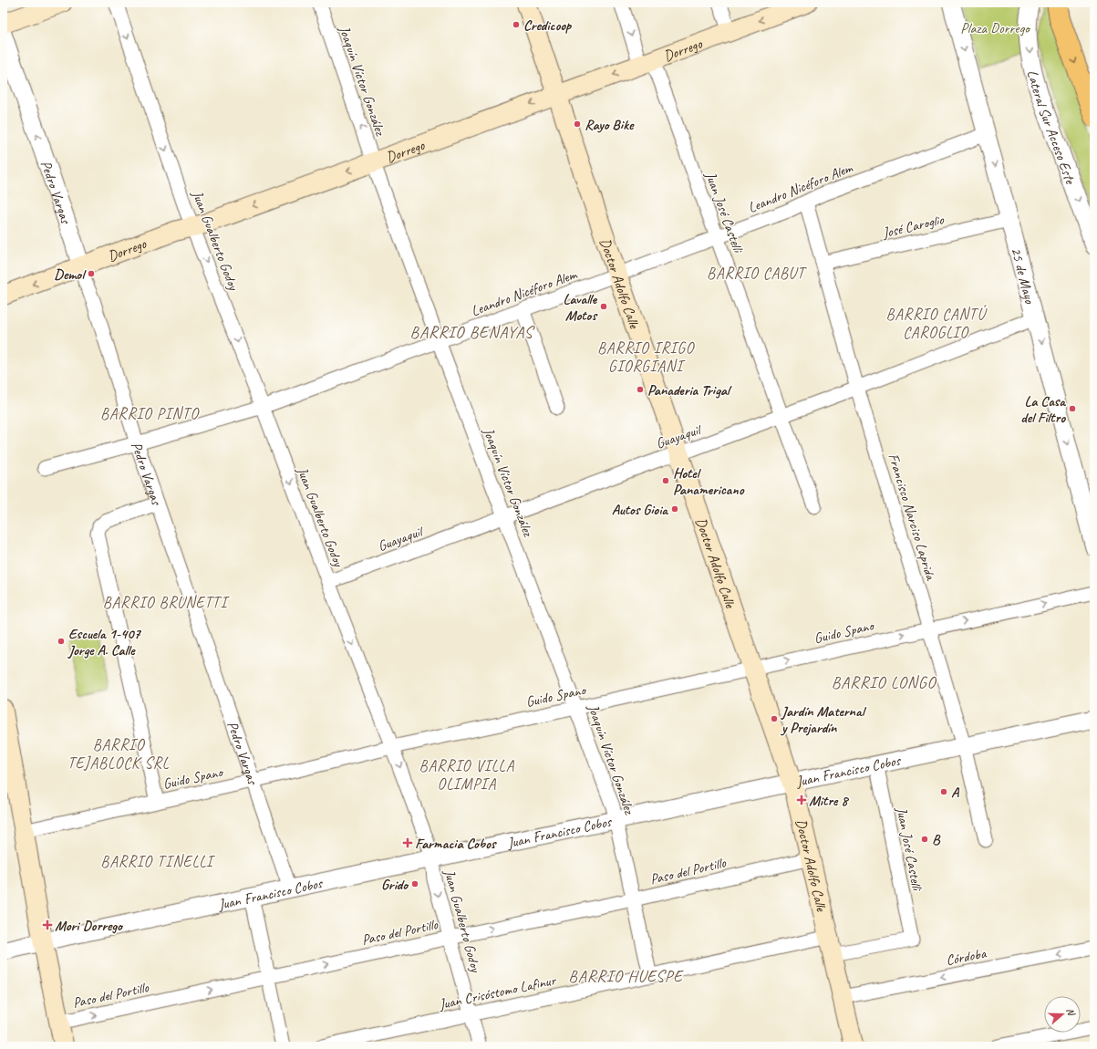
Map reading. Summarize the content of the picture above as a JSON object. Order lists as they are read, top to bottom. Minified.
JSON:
{"streets":{"main road":["Dorrego","Doctor Adolfo Calle"],"street":["Joaquín Víctor González","Lateral Sur Acceso Este","Leandro Nicéforo Alem","Pedro Vargas","Juan José Castelli","José Caroglio","Juan Gualberto Godoy","25 de Mayo","Guayaquil","Francisco Narciso Laprida","Guido Spano","Juan Francisco Cobos","Paso del Portillo","Córdoba","Juan Crisóstomo Lafinur"]},"crossings":[["Dorrego","Joaquín Víctor González"],["Dorrego","Pedro Vargas"],["Dorrego","Juan José Castelli"],["Dorrego","Juan Gualberto Godoy"],["Dorrego","Doctor Adolfo Calle"],["Joaquín Víctor González","Leandro Nicéforo Alem"],["Joaquín Víctor González","Guayaquil"],["Joaquín Víctor González","Guido Spano"],["Joaquín Víctor González","Juan Francisco Cobos"],["Joaquín Víctor González","Paso del Portillo"],["Joaquín Víctor González","Juan Crisóstomo Lafinur"],["Leandro Nicéforo Alem","Pedro Vargas"],["Leandro Nicéforo Alem","Juan José Castelli"],["Leandro Nicéforo Alem","Juan Gualberto Godoy"],["Leandro Nicéforo Alem","25 de Mayo"],["Leandro Nicéforo Alem","Doctor Adolfo Calle"],["Leandro Nicéforo Alem","Francisco Narciso Laprida"],["Pedro Vargas","Guido Spano"],["Pedro Vargas","Juan Francisco Cobos"],["Juan José Castelli","Guayaquil"],["Juan José Castelli","Juan Francisco Cobos"],["Juan José Castelli","Juan Crisóstomo Lafinur"],["José Caroglio","25 de Mayo"],["José Caroglio","Francisco Narciso Laprida"],["Juan Gualberto Godoy","Guayaquil"],["Juan Gualberto Godoy","Guido Spano"],["Juan Gualberto Godoy","Juan Francisco Cobos"],["Juan Gualberto Godoy","Paso del Portillo"],["Juan Gualberto Godoy","Juan Crisóstomo Lafinur"],["25 de Mayo","Guayaquil"],["Doctor Adolfo Calle","Guayaquil"],["Doctor Adolfo Calle","Guido Spano"],["Doctor Adolfo Calle","Juan Francisco Cobos"],["Doctor Adolfo Calle","Paso del Portillo"],["Doctor Adolfo Calle","Córdoba"],["Doctor Adolfo Calle","Juan Crisóstomo Lafinur"],["Guayaquil","Francisco Narciso Laprida"],["Francisco Narciso Laprida","Guido Spano"],["Francisco Narciso Laprida","Juan Francisco Cobos"]],"one_way":["Dorrego","Lateral Sur Acceso Este","Juan Gualberto Godoy","25 de Mayo","Paso del Portillo"],"districts":["BARRIO CABUT","BARRIO CANTÚ CAROGLIO","BARRIO BENAYAS","BARRIO IRIGO GIORGIANI","BARRIO PINTO","BARRIO BRUNETTI","BARRIO LONGO","BARRIO TEJABLOCK SRL","BARRIO VILLA OLIMPIA","BARRIO TINELLI","BARRIO HUESPE"],"parks":["Plaza Dorrego"],"places":{"other":["Credicoop","Rayo Bike","Demol","Lavalle Motos","Panaderia Trigal","La Casa del Filtro","Hotel Panamericano","Autos Gioia","Escuela 1-407 Jorge A. Calle","Jardín Maternal y Prejardín","A","B","Grido"],"health":["Mitre 8","Farmacia Cobos","Mori Dorrego"]},"north":"right"}
